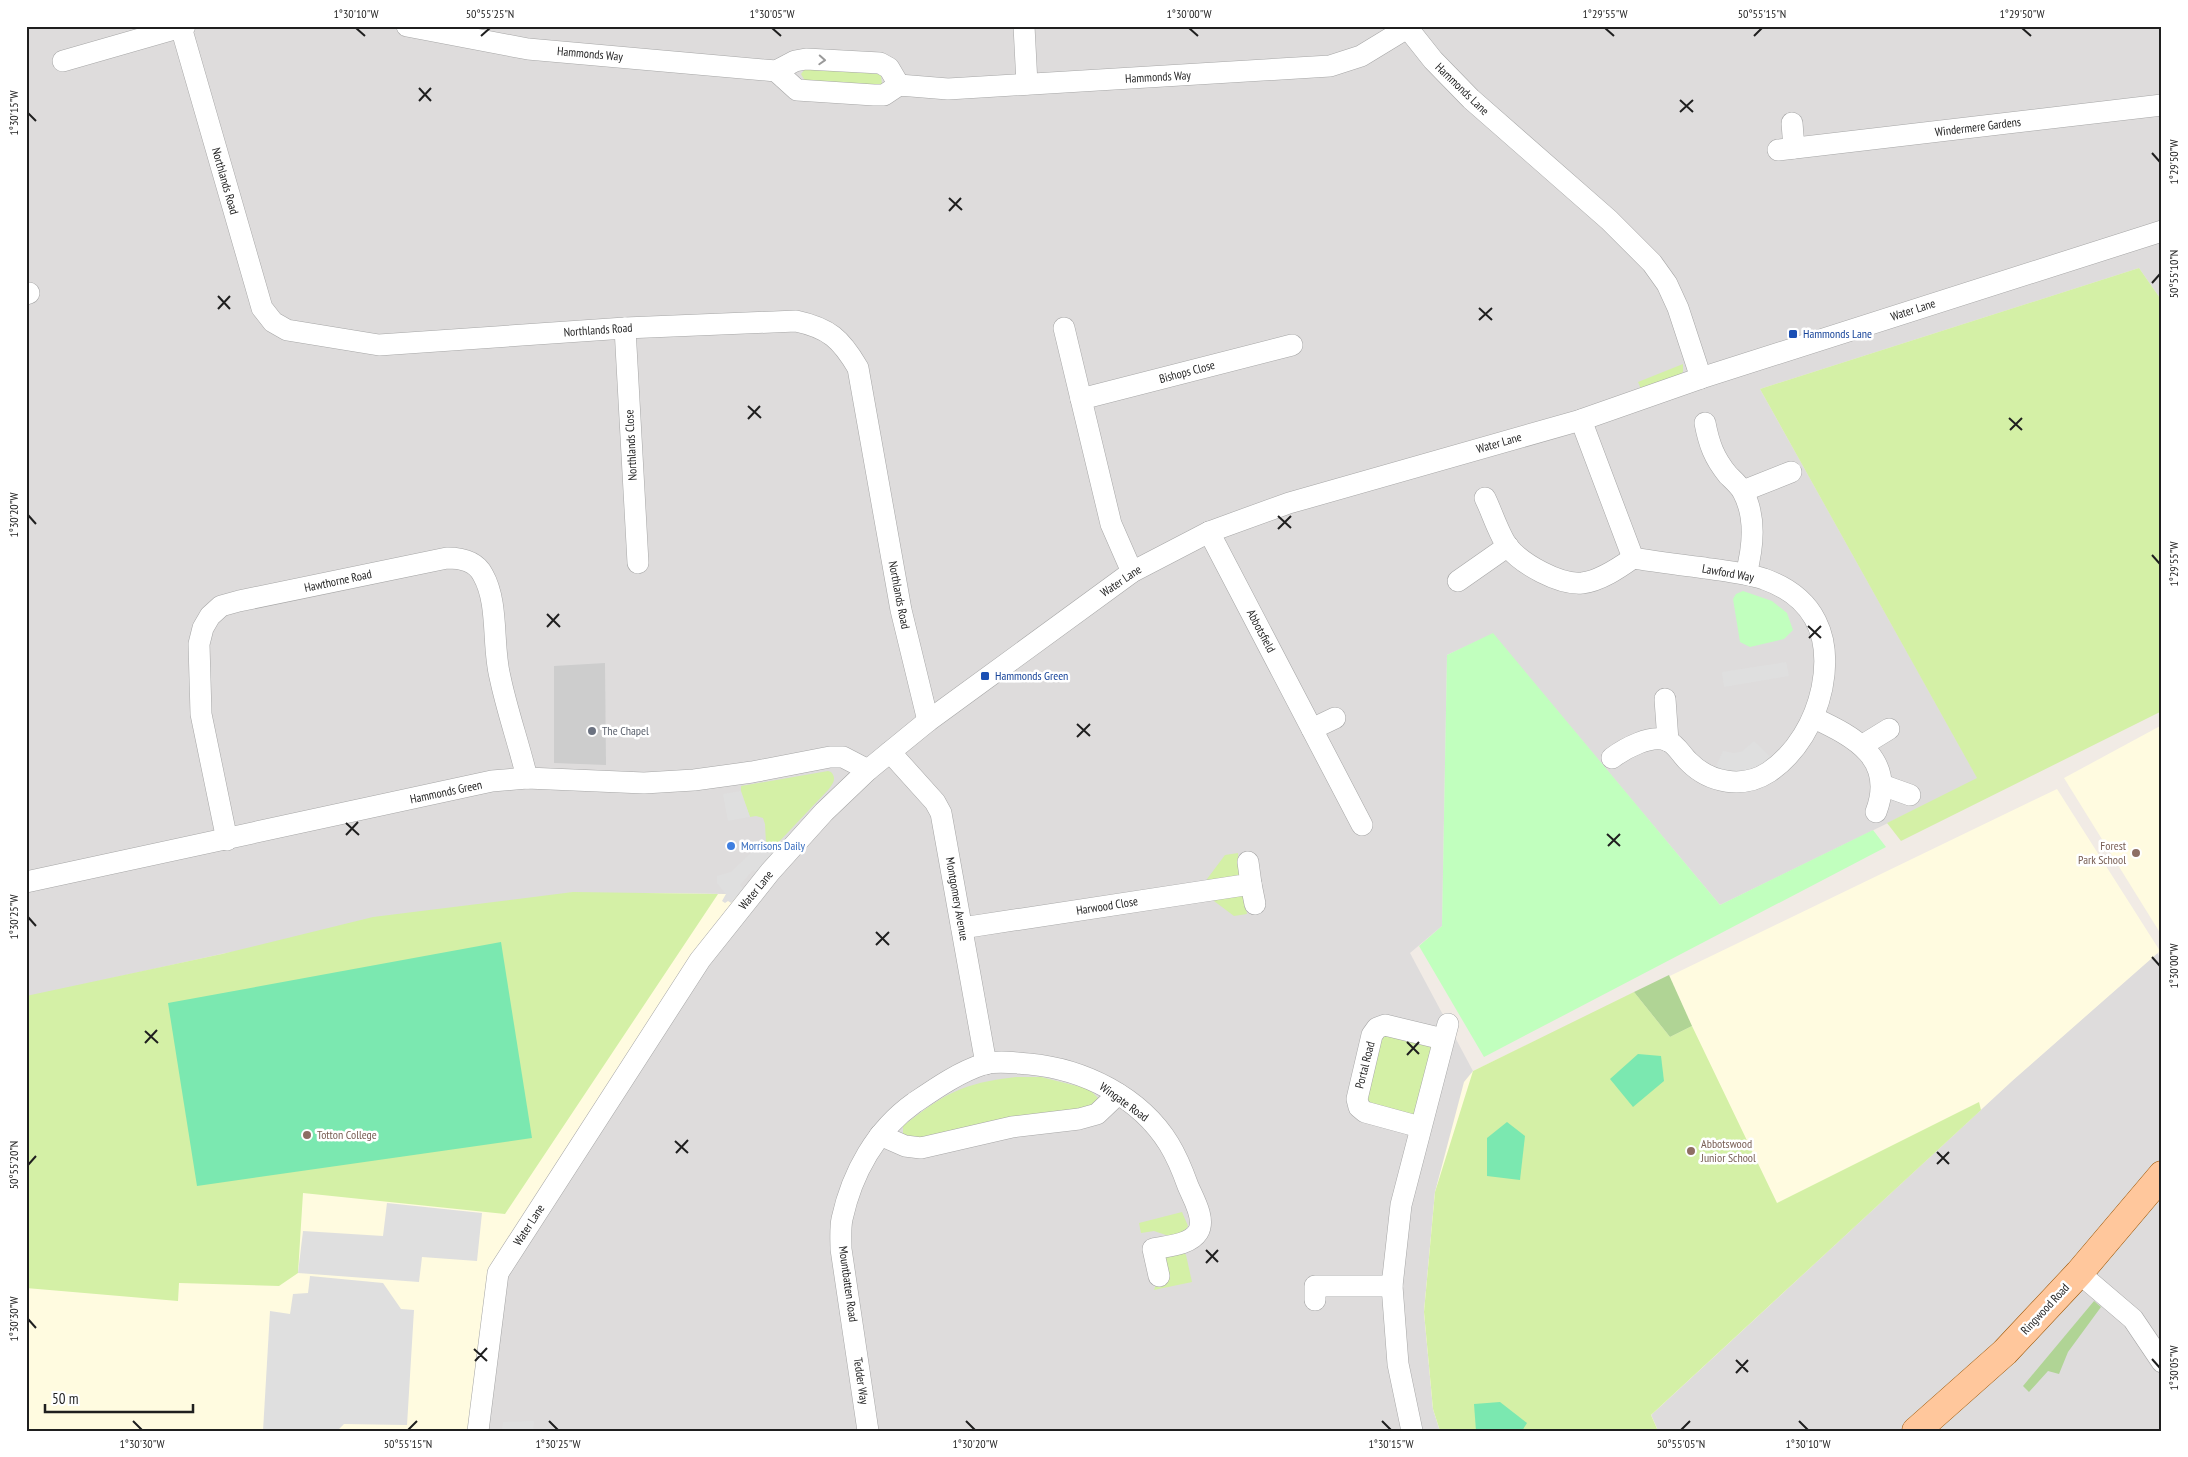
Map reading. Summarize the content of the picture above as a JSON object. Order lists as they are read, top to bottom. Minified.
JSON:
{"streets":{"main road":["Ringwood Road"],"street":["Hammonds Way","Hammonds Lane","Windermere Gardens","Northlands Road","Water Lane","Bishops Close","Northlands Close","Lawford Way","Hawthorne Road","Abbotsfield","Hammonds Green","Montgomery Avenue","Harwood Close","Portal Road","Wingate Road","Mountbatten Road","Tedder Way"]},"crossings":[["Hammonds Way","Hammonds Lane"],["Hammonds Lane","Water Lane"],["Northlands Road","Water Lane"],["Northlands Road","Northlands Close"],["Water Lane","Abbotsfield"],["Water Lane","Hammonds Green"],["Water Lane","Montgomery Avenue"],["Hawthorne Road","Hammonds Green"],["Montgomery Avenue","Harwood Close"],["Montgomery Avenue","Wingate Road"],["Montgomery Avenue","Mountbatten Road"],["Wingate Road","Mountbatten Road"],["Mountbatten Road","Tedder Way"]],"places":{"transit":["Hammonds Lane","Hammonds Green"],"other":["The Chapel","Morrisons Daily","Forest Park School","Totton College","Abbotswood Junior School"]},"scale_bar":"50 m","coordinates":["1°30'10\"W","50°55'25\"N","1°30'05\"W","1°30'00\"W","1°29'55\"W","50°55'15\"N","1°29'50\"W","1°30'15\"W","50°55'10\"N","1°30'20\"W","1°30'25\"W","50°55'20\"N","1°30'30\"W","50°55'05\"N"]}
